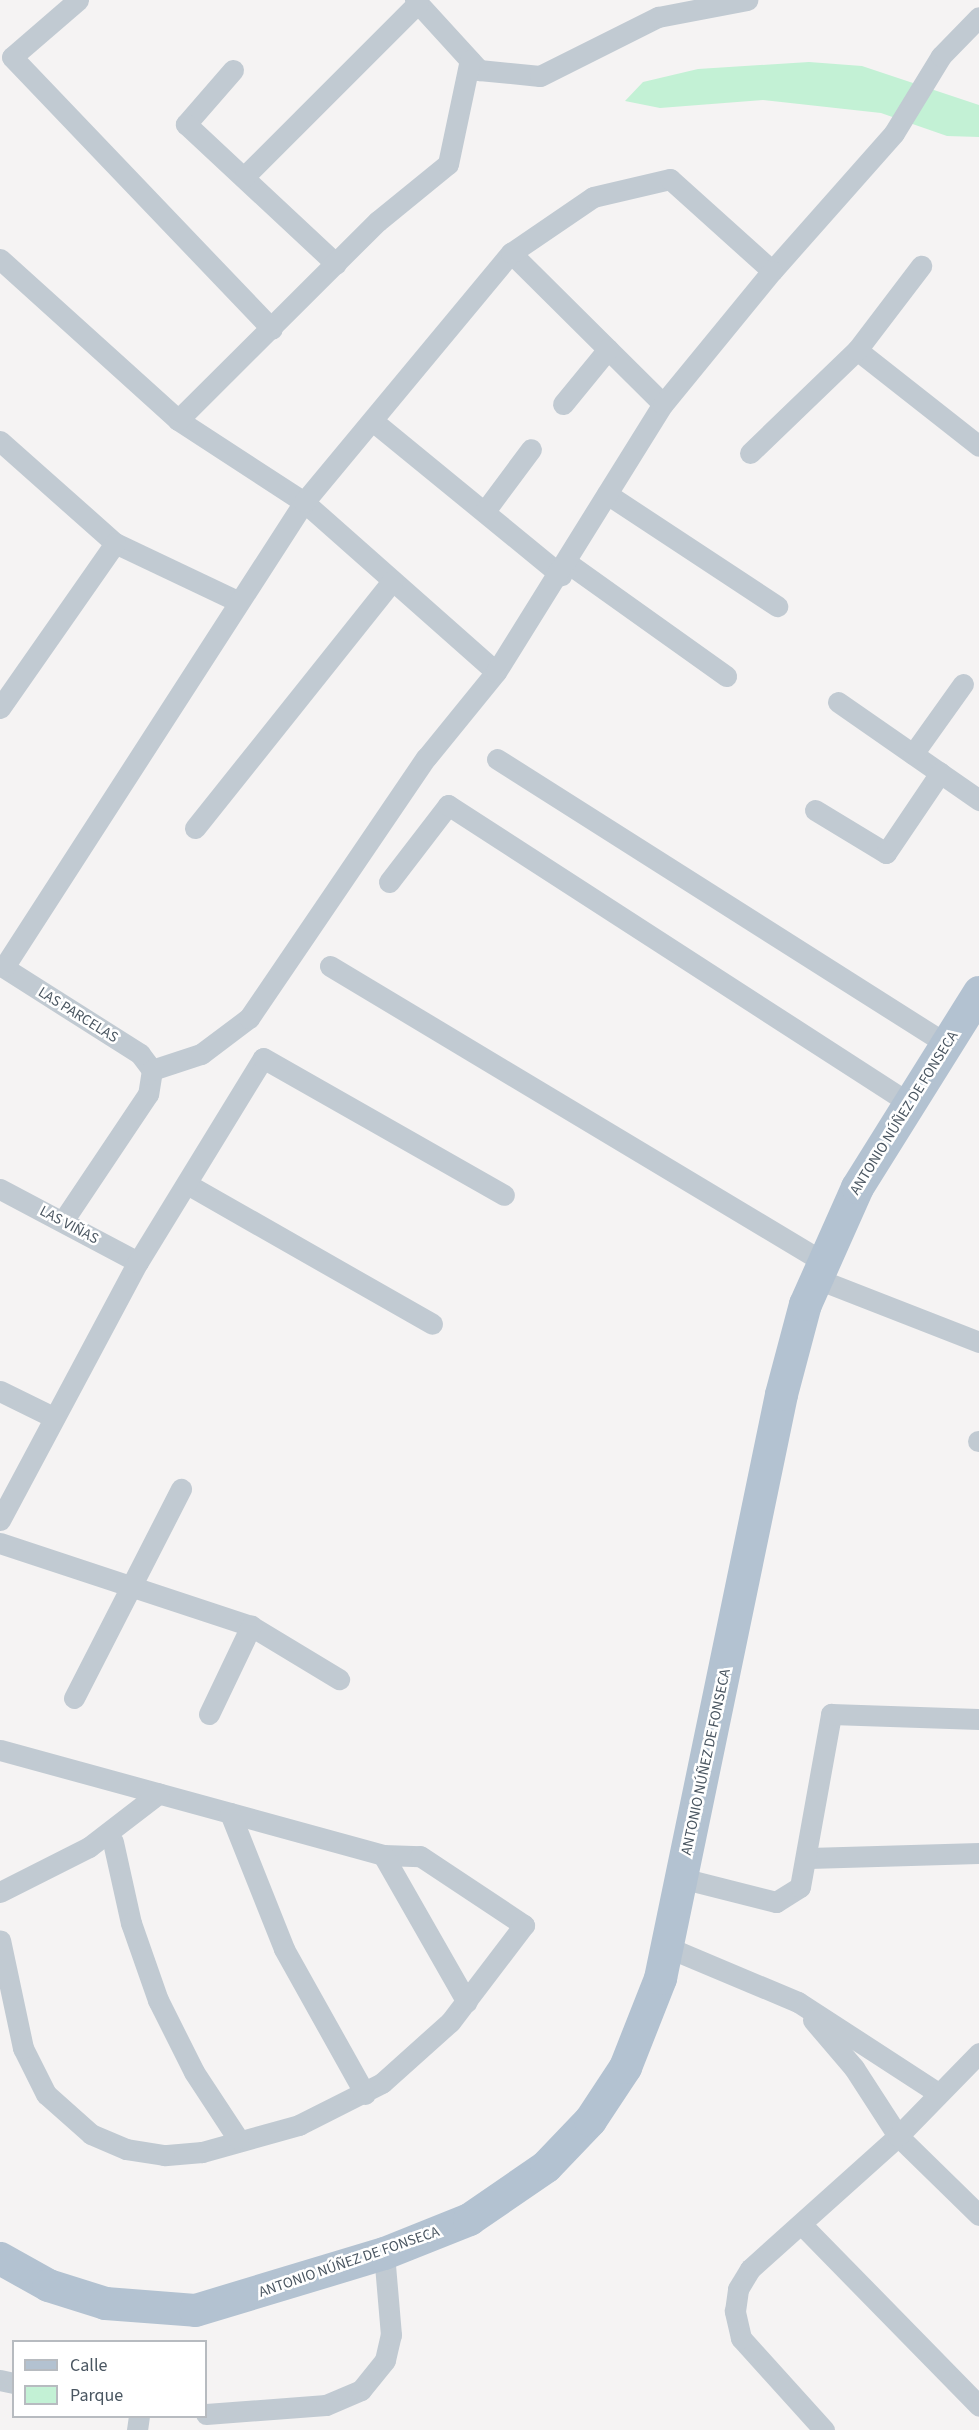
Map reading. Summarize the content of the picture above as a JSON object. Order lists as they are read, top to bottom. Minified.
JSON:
{"streets":{"main road":["ANTONIO NÚÑEZ DE FONSECA"],"street":["LAS PARCELAS","LAS VIÑAS"]},"legend":["Calle","Parque"]}
